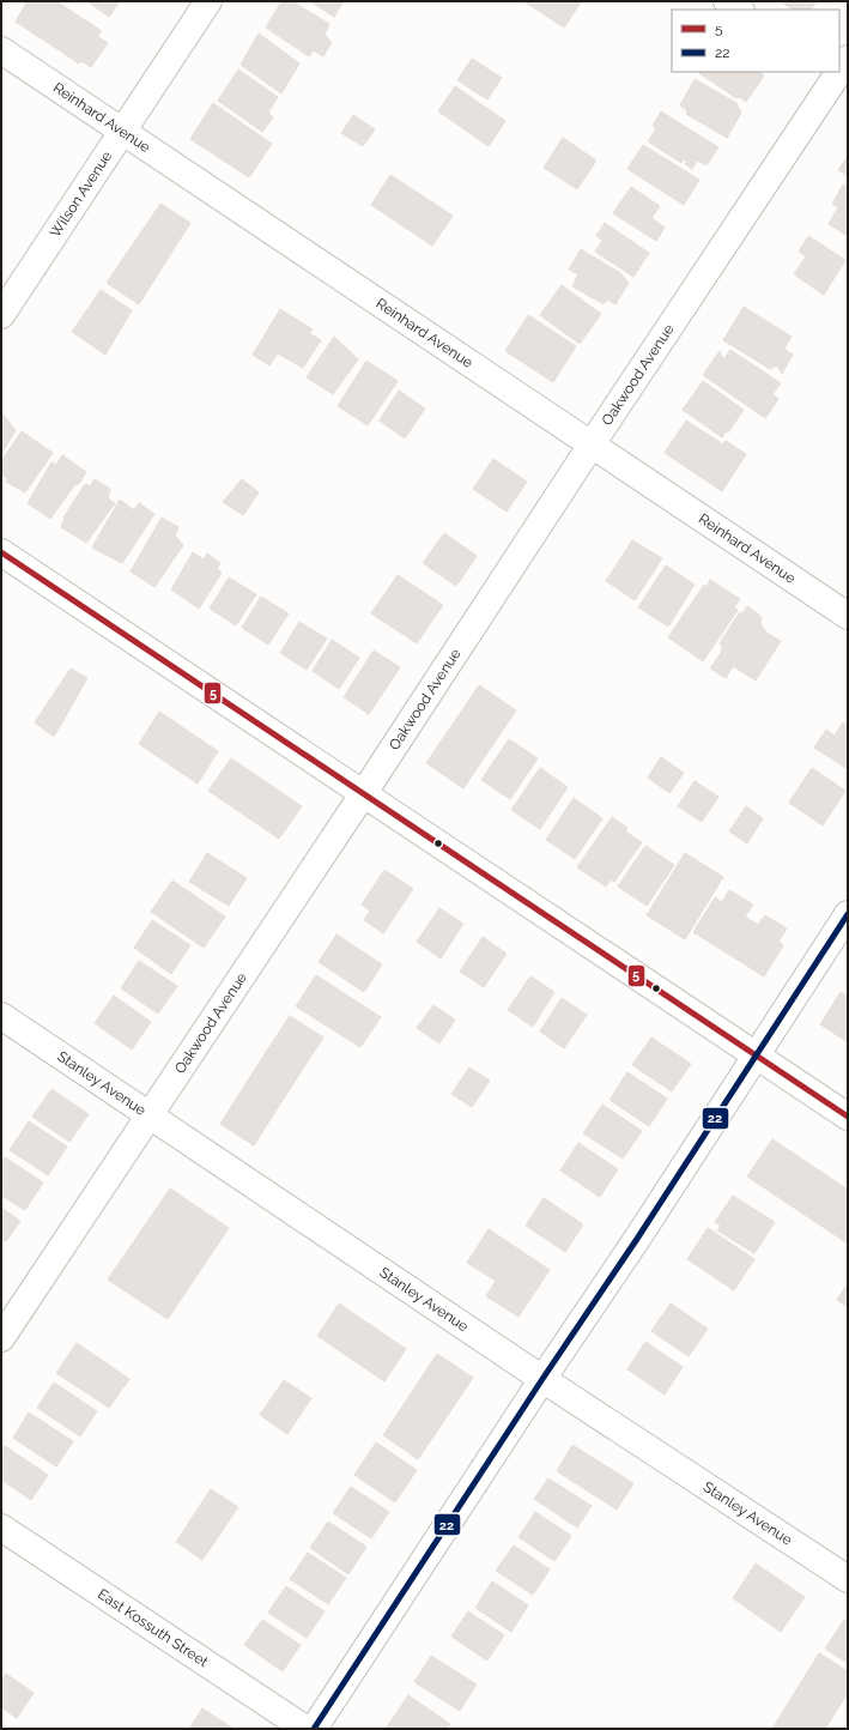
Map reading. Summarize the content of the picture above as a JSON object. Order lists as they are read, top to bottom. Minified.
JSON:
{"streets":{"street":["Reinhard Avenue","Wilson Avenue","Oakwood Avenue","Stanley Avenue","East Kossuth Street"]},"crossings":[["Reinhard Avenue","Wilson Avenue"],["Reinhard Avenue","Oakwood Avenue"],["Oakwood Avenue","Stanley Avenue"]],"lines":["transit line 5","transit line 22"],"legend":["5","22"]}
